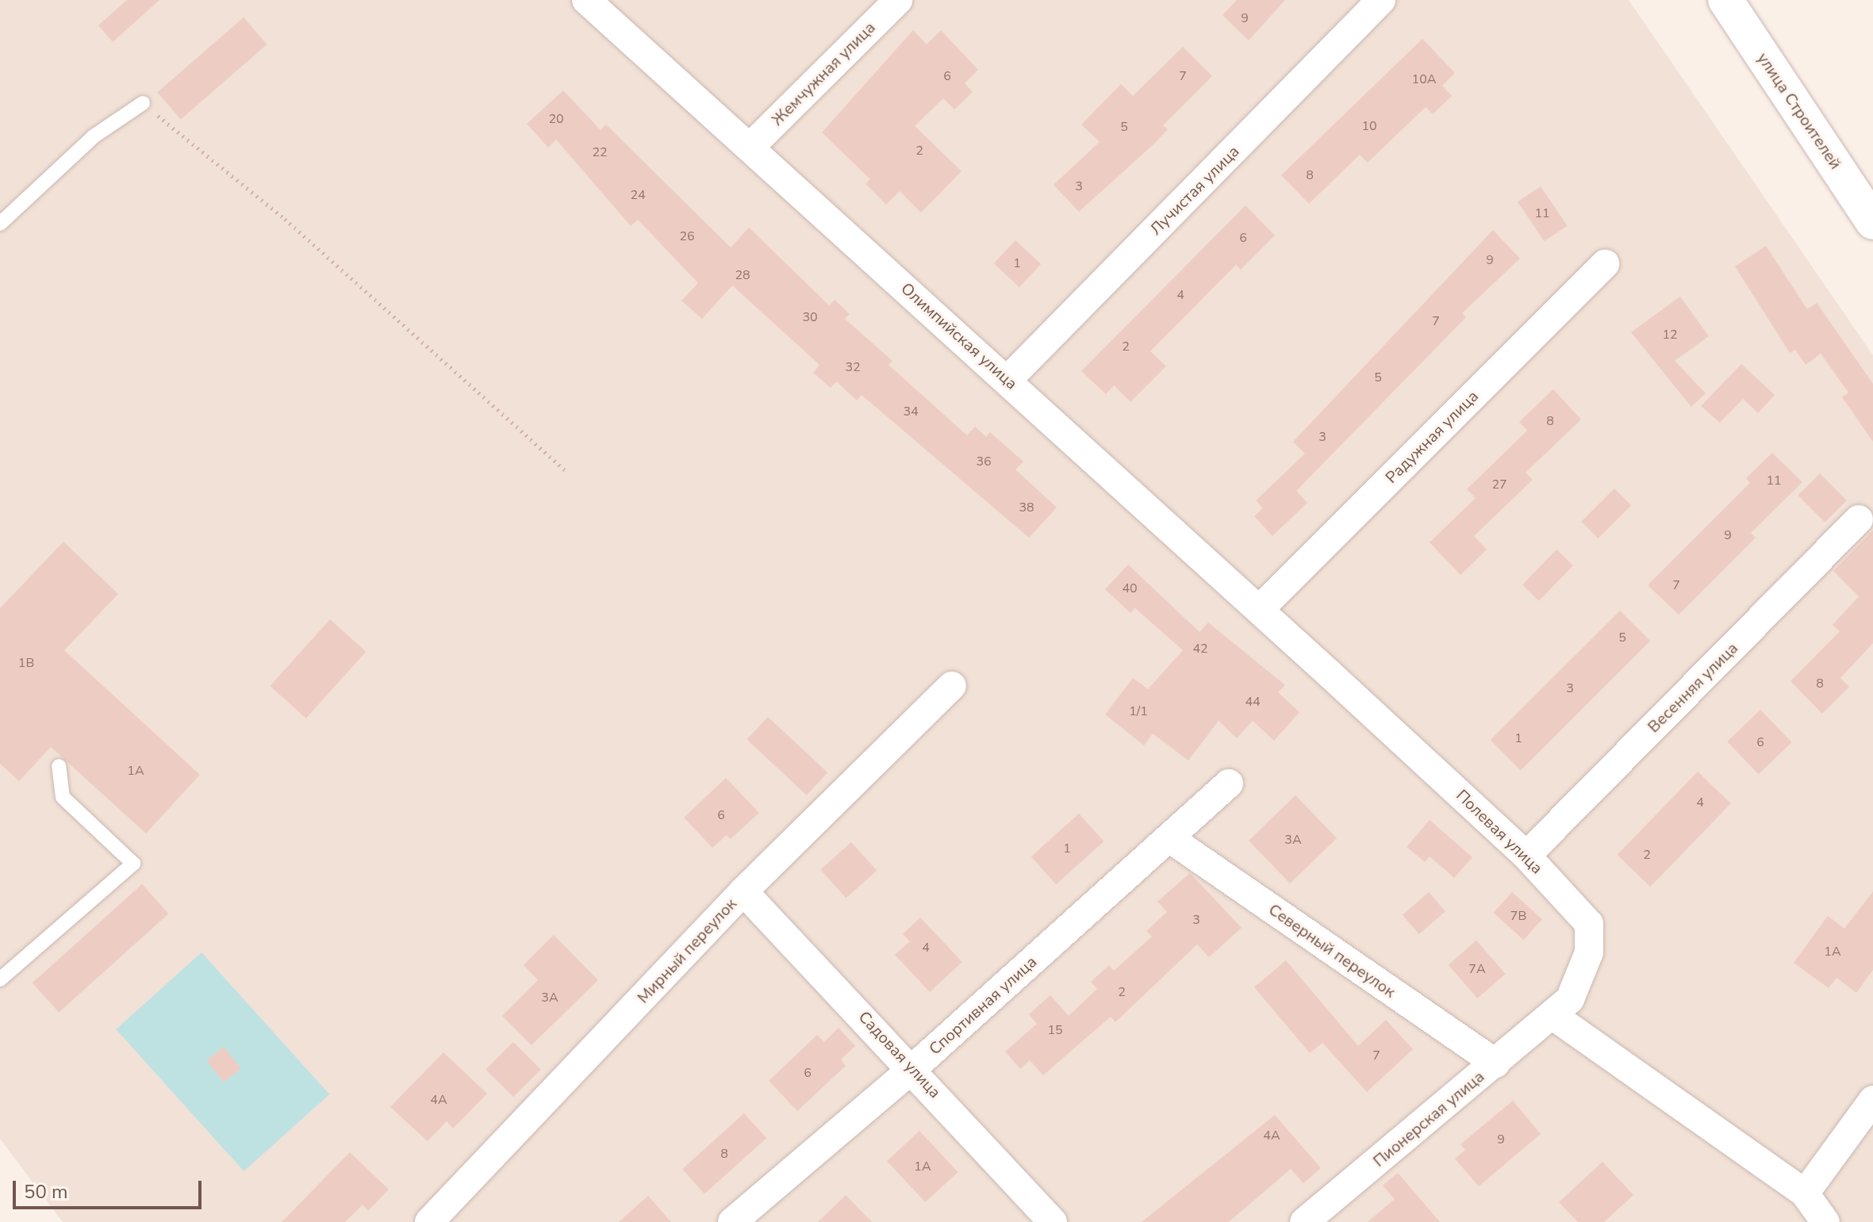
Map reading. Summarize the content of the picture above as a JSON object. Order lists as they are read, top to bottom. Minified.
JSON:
{"streets":{"main road":["улица Строителей"],"street":["Жемчужная улица","Лучистая улица","Олимпийская улица","Радужная улица","Весенняя улица","Полевая улица","Мирный переулок","Северный переулок","Спортивная улица","Садовая улица","Пионерская улица"]},"crossings":[["Жемчужная улица","Олимпийская улица"],["Лучистая улица","Олимпийская улица"],["Олимпийская улица","Радужная улица"],["Олимпийская улица","Полевая улица"],["Весенняя улица","Полевая улица"],["Полевая улица","Пионерская улица"],["Мирный переулок","Садовая улица"],["Северный переулок","Спортивная улица"],["Северный переулок","Пионерская улица"],["Спортивная улица","Садовая улица"]],"house_numbers":["9","6","7","10А","20","10","5","2","22","8","3","24","11","26","6","9","1","28","4","30","7","12","2","32","5","34","8","3","36","11","27","38","9","7","40","5","42","1В","8","3","44","1/1","1","6","1А","4","6","3А","1","2","7В","3","4","1А","7А","2","3А","15","7","6","4А","4А","9","8","1А"],"scale_bar":"50 m"}
